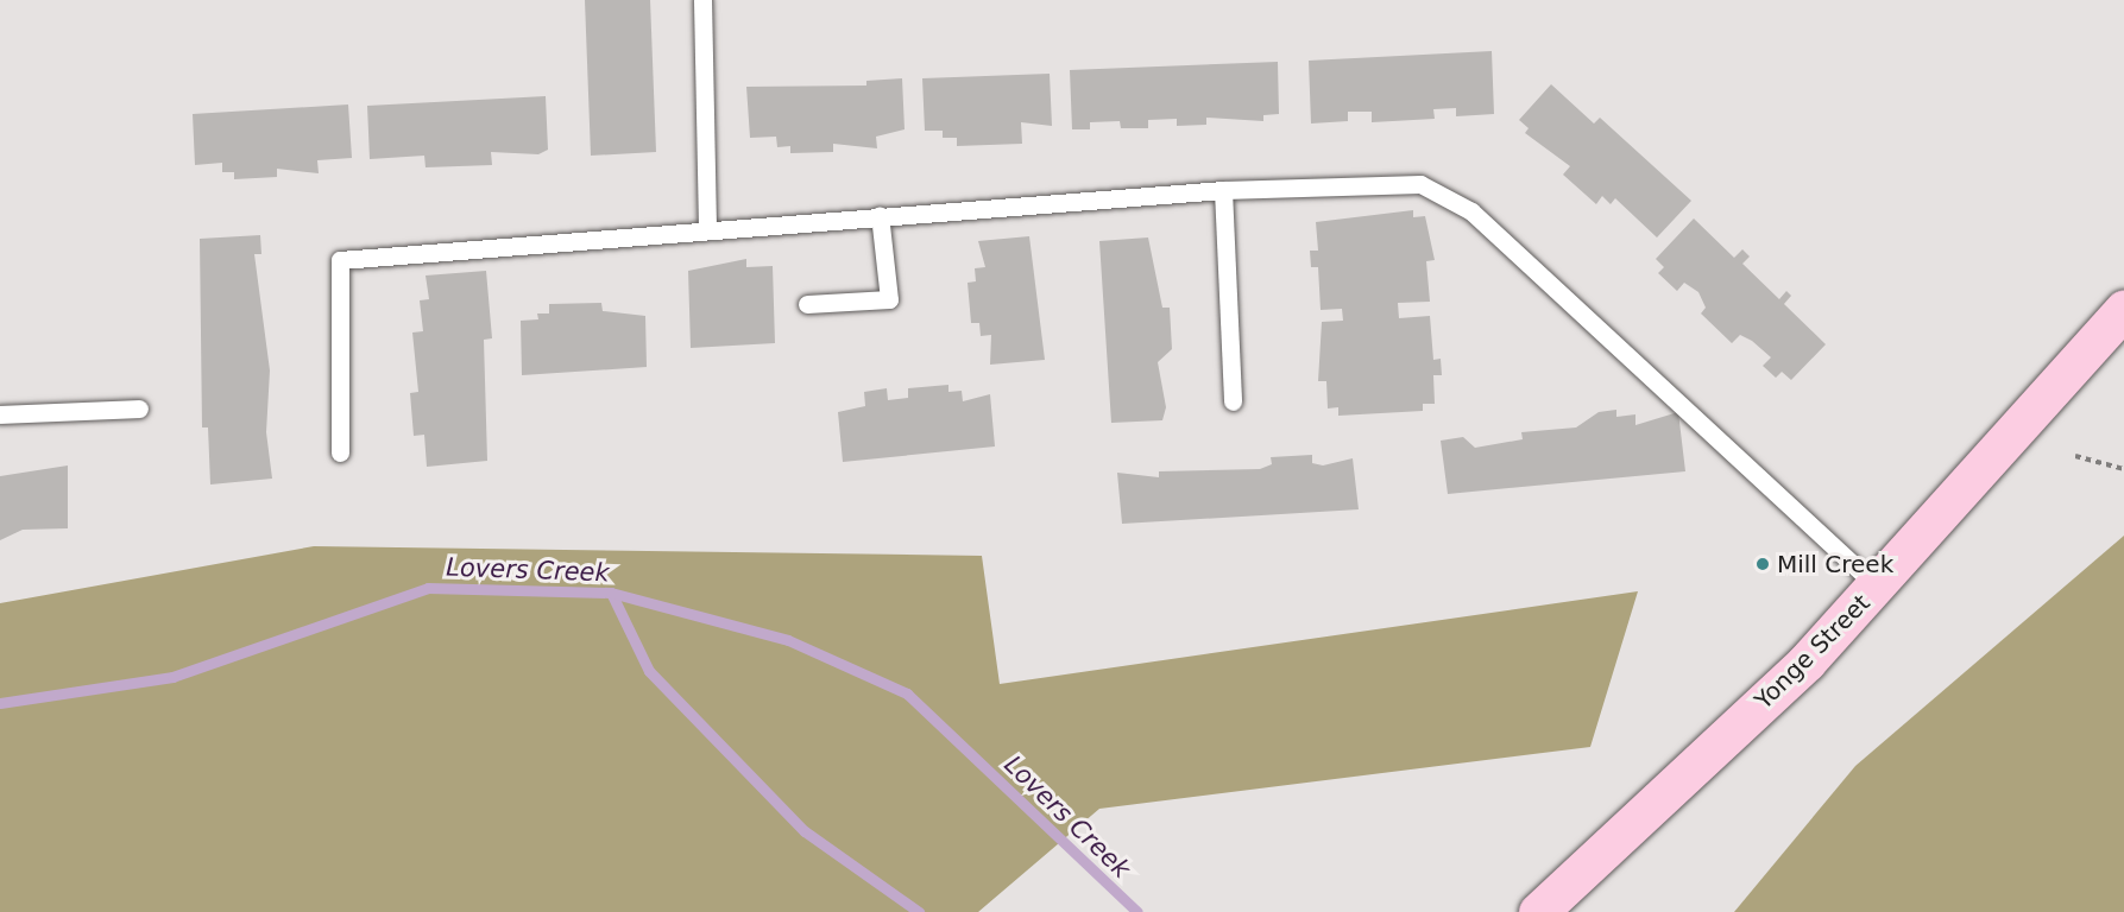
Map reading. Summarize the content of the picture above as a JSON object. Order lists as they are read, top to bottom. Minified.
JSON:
{"streets":{"main road":["Yonge Street"]},"water":["Lovers Creek"],"places":["Mill Creek"]}
